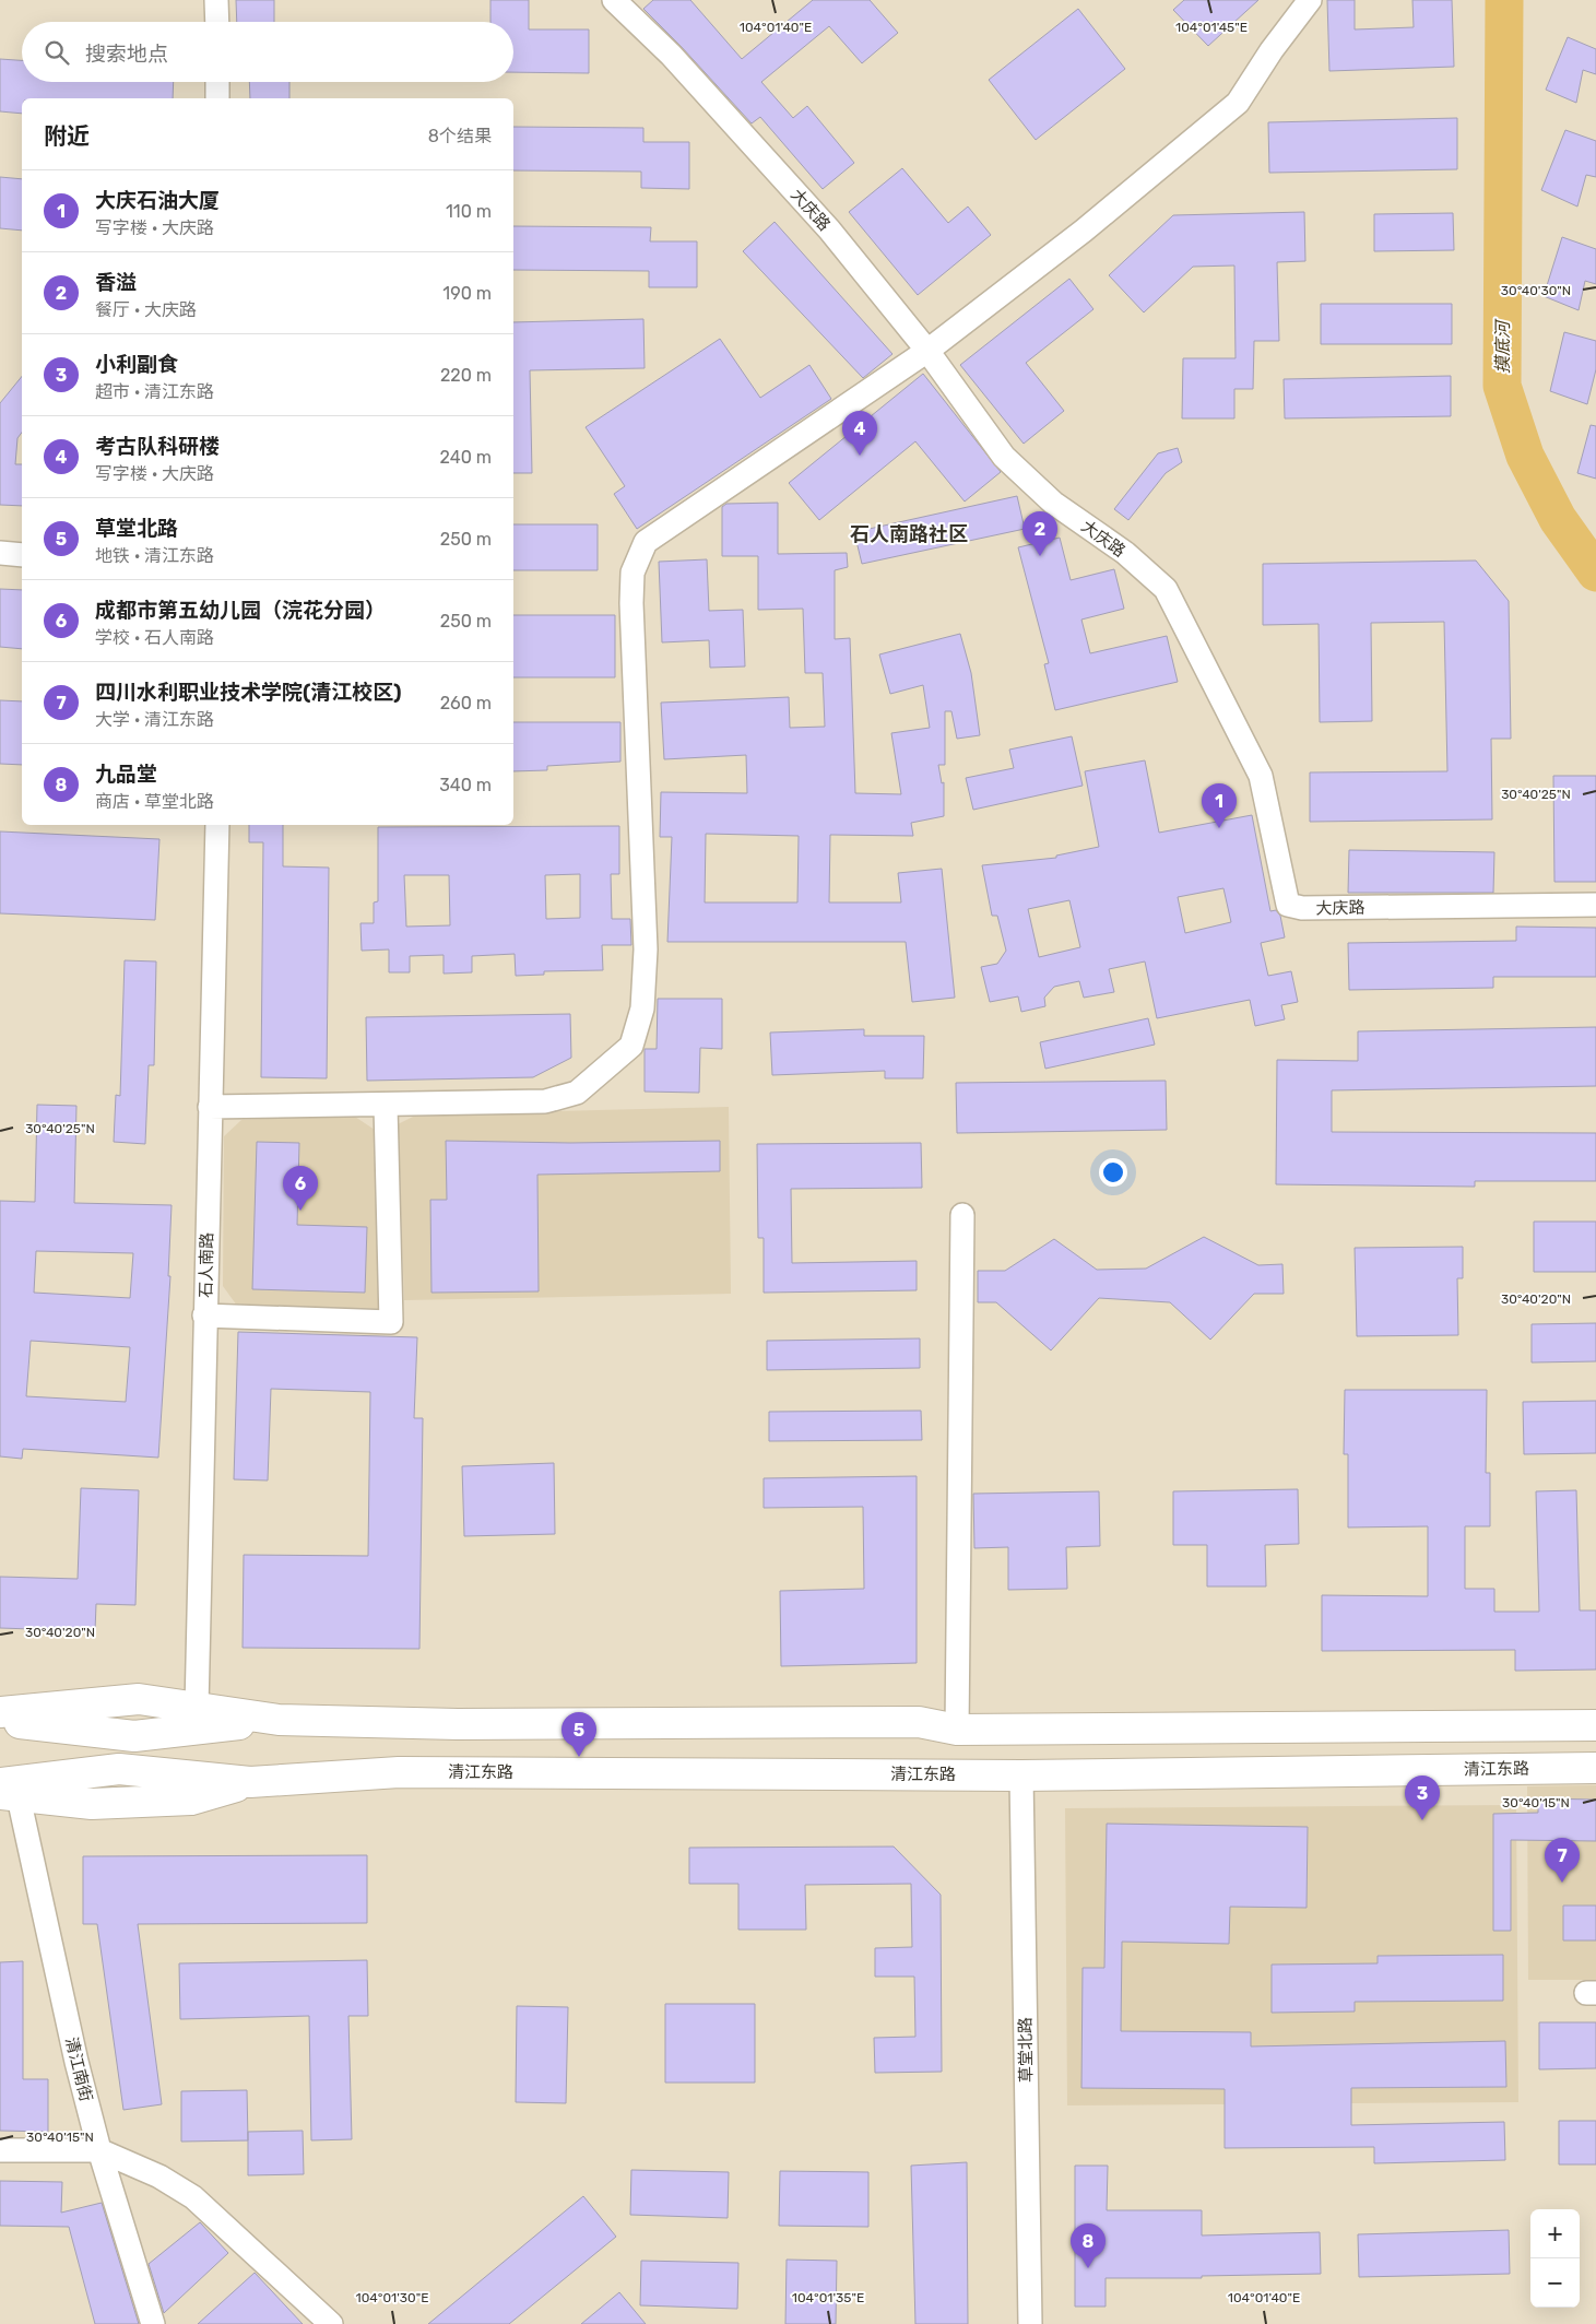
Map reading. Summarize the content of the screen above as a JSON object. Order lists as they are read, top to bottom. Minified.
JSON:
{"streets":{"main road":["清江东路"],"street":["大庆路","石人南路","草堂北路","清江南街"]},"crossings":[["清江东路","草堂北路"],["清江东路","清江南街"]],"districts":["石人南路社区"],"water":["摸底河"],"page":{"search":"搜索地点","heading":["附近","8个结果"],"list":[{"mark":"1","name":"大庆石油大厦","note":"写字楼 · 大庆路","value":"110 m"},{"mark":"2","name":"香溢","note":"餐厅 · 大庆路","value":"190 m"},{"mark":"3","name":"小利副食","note":"超市 · 清江东路","value":"220 m"},{"mark":"4","name":"考古队科研楼","note":"写字楼 · 大庆路","value":"240 m"},{"mark":"5","name":"草堂北路","note":"地铁 · 清江东路","value":"250 m"},{"mark":"6","name":"成都市第五幼儿园（浣花分园）","note":"学校 · 石人南路","value":"250 m"},{"mark":"7","name":"四川水利职业技术学院(清江校区)","note":"大学 · 清江东路","value":"260 m"},{"mark":"8","name":"九品堂","note":"商店 · 草堂北路","value":"340 m"}],"pins":["4","2","1","6","5","3","7","8"],"map_buttons":["+","−"]},"coordinates":["104°01'40\"E","104°01'45\"E","30°40'30\"N","30°40'25\"N","30°40'20\"N","30°40'15\"N","104°01'30\"E","104°01'35\"E"]}
